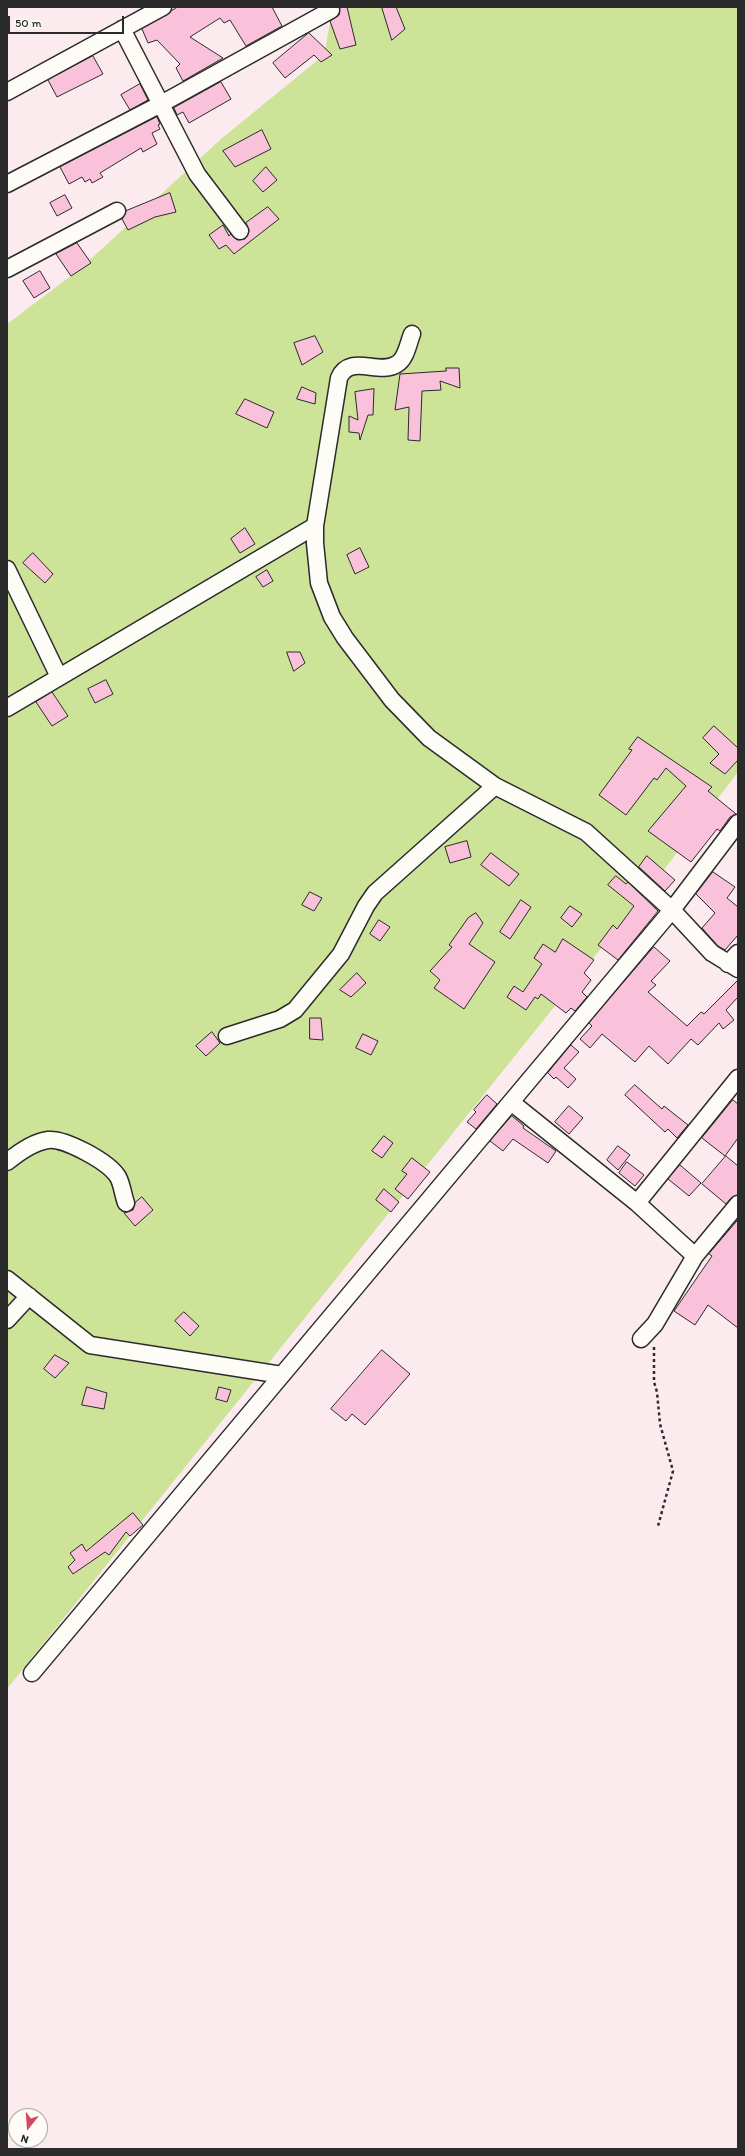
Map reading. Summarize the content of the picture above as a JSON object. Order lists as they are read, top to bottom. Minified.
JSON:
{"scale_bar":"50 m","north":"bottom"}
